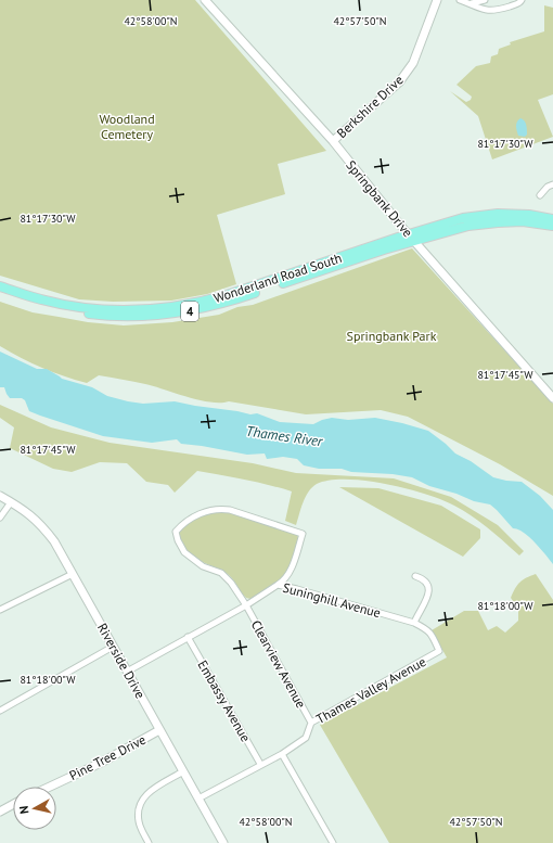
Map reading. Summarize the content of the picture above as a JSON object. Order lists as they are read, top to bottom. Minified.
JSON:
{"streets":{"main road":["Berkshire Drive","Springbank Drive","Wonderland Road South","4","Riverside Drive","Pine Tree Drive"],"street":["Suninghill Avenue","Clearview Avenue","Thames Valley Avenue","Embassy Avenue"]},"crossings":[["Berkshire Drive","Springbank Drive"],["Springbank Drive","Wonderland Road South"],["Suninghill Avenue","Riverside Drive"],["Suninghill Avenue","Clearview Avenue"],["Suninghill Avenue","Thames Valley Avenue"],["Suninghill Avenue","Embassy Avenue"],["Riverside Drive","Thames Valley Avenue"],["Riverside Drive","Pine Tree Drive"],["Clearview Avenue","Thames Valley Avenue"],["Thames Valley Avenue","Embassy Avenue"]],"water":["Thames River"],"parks":["Woodland Cemetery","Springbank Park"],"north":"left","coordinates":["42°58'00\"N","42°57'50\"N","81°17'30\"W","81°17'45\"W","81°18'00\"W"]}
